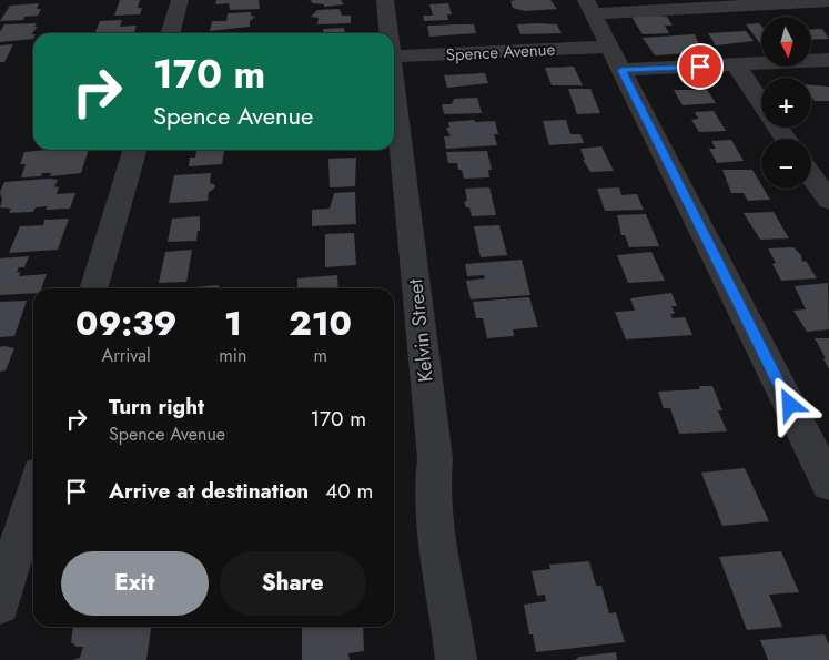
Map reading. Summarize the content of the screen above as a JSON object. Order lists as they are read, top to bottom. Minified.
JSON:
{"streets":{"street":["Spence Avenue","Kelvin Street"]},"north":"bottom","page":{"map_buttons":["+","−"],"turn":["170 m","Spence Avenue"],"eta":["09:39","Arrival","1","min","210","m"],"list":[{"name":"Turn right","note":"Spence Avenue","value":"170 m"},{"name":"Arrive at destination","value":"40 m"}],"buttons":["Exit","Share"]}}
